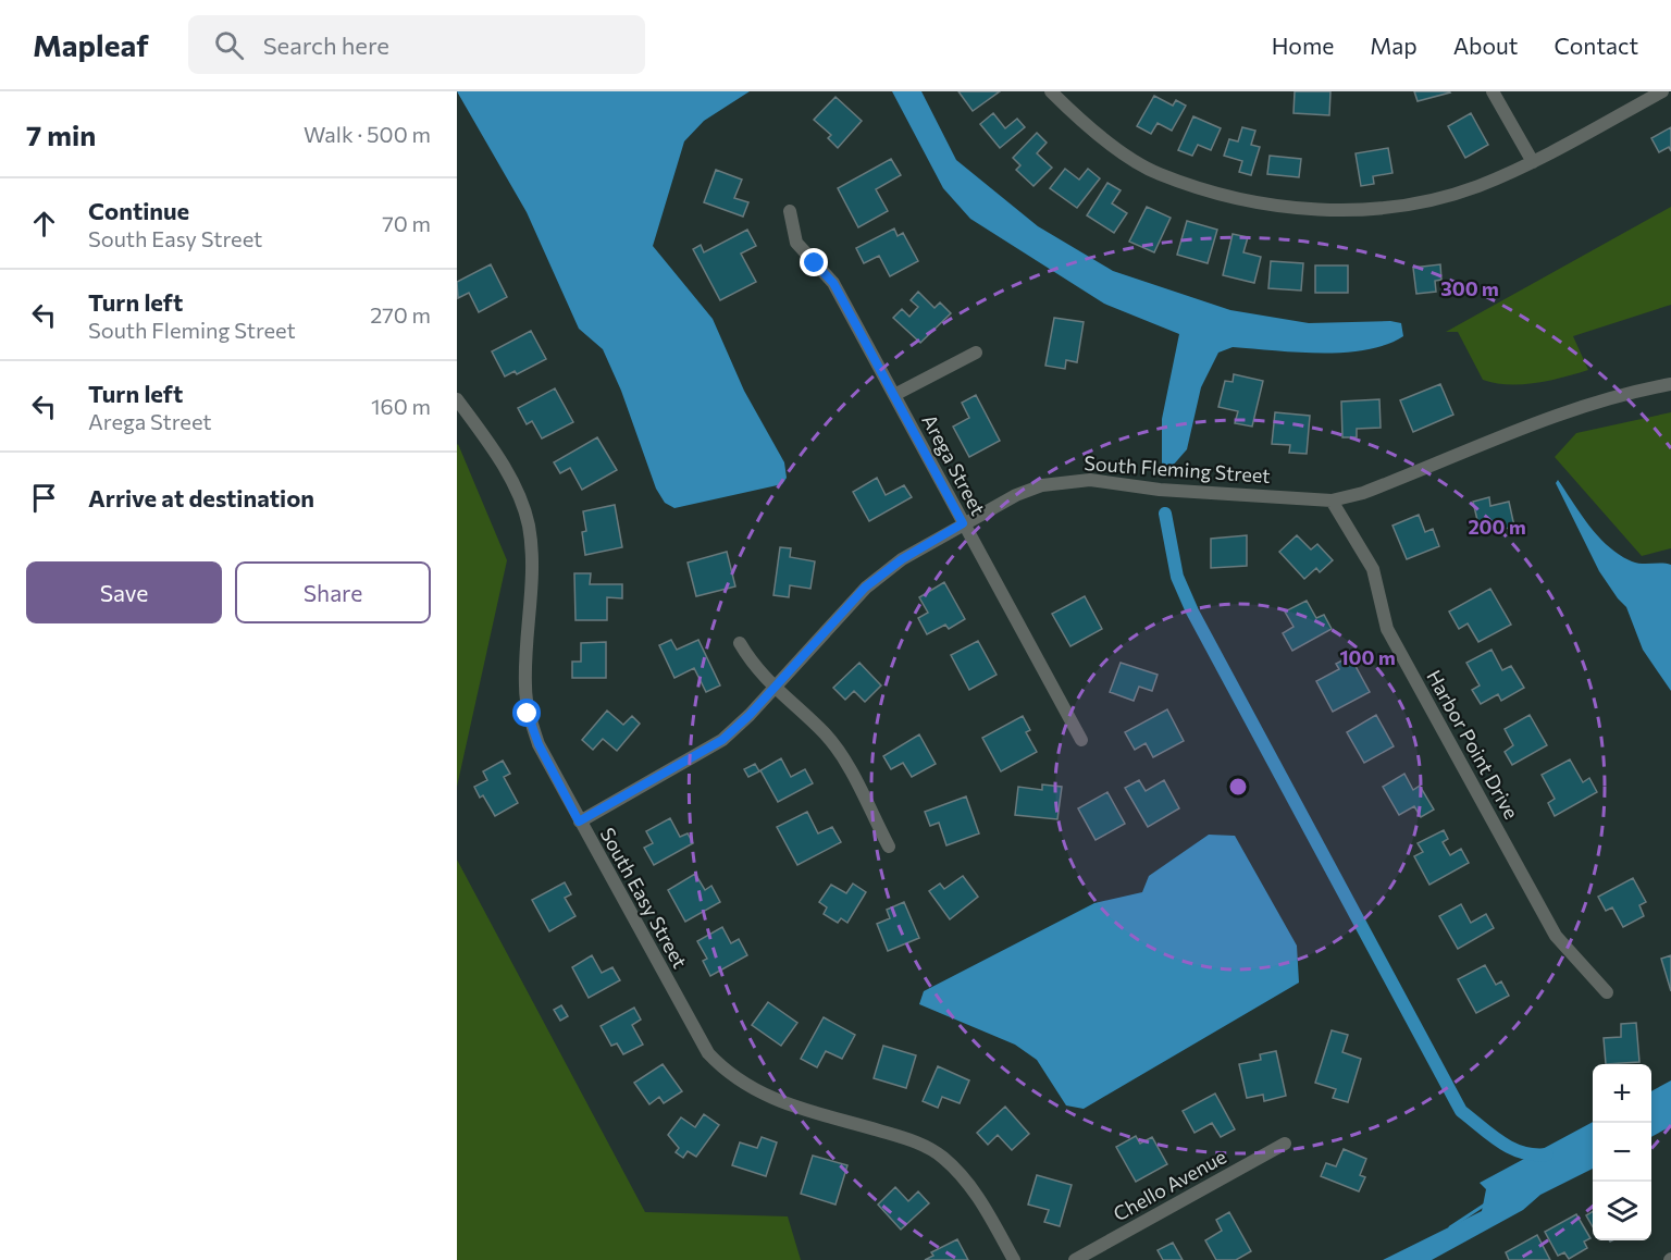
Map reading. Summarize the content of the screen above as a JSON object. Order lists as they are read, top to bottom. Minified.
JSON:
{"streets":{"street":["Arega Street","South Fleming Street","Harbor Point Drive","South Easy Street","Chello Avenue"]},"crossings":[["Arega Street","South Fleming Street"],["South Fleming Street","Harbor Point Drive"],["South Fleming Street","South Easy Street"]],"page":{"header":"Mapleaf","search":"Search here","nav":["Home","Map","About","Contact"],"heading":["7 min","Walk · 500 m"],"list":[["Continue","South Easy Street","70 m"],["Turn left","South Fleming Street","270 m"],["Turn left","Arega Street","160 m"],"Arrive at destination"],"buttons":["Save","Share"],"map_buttons":["+","−"]},"rings":["300 m","200 m","100 m"]}
